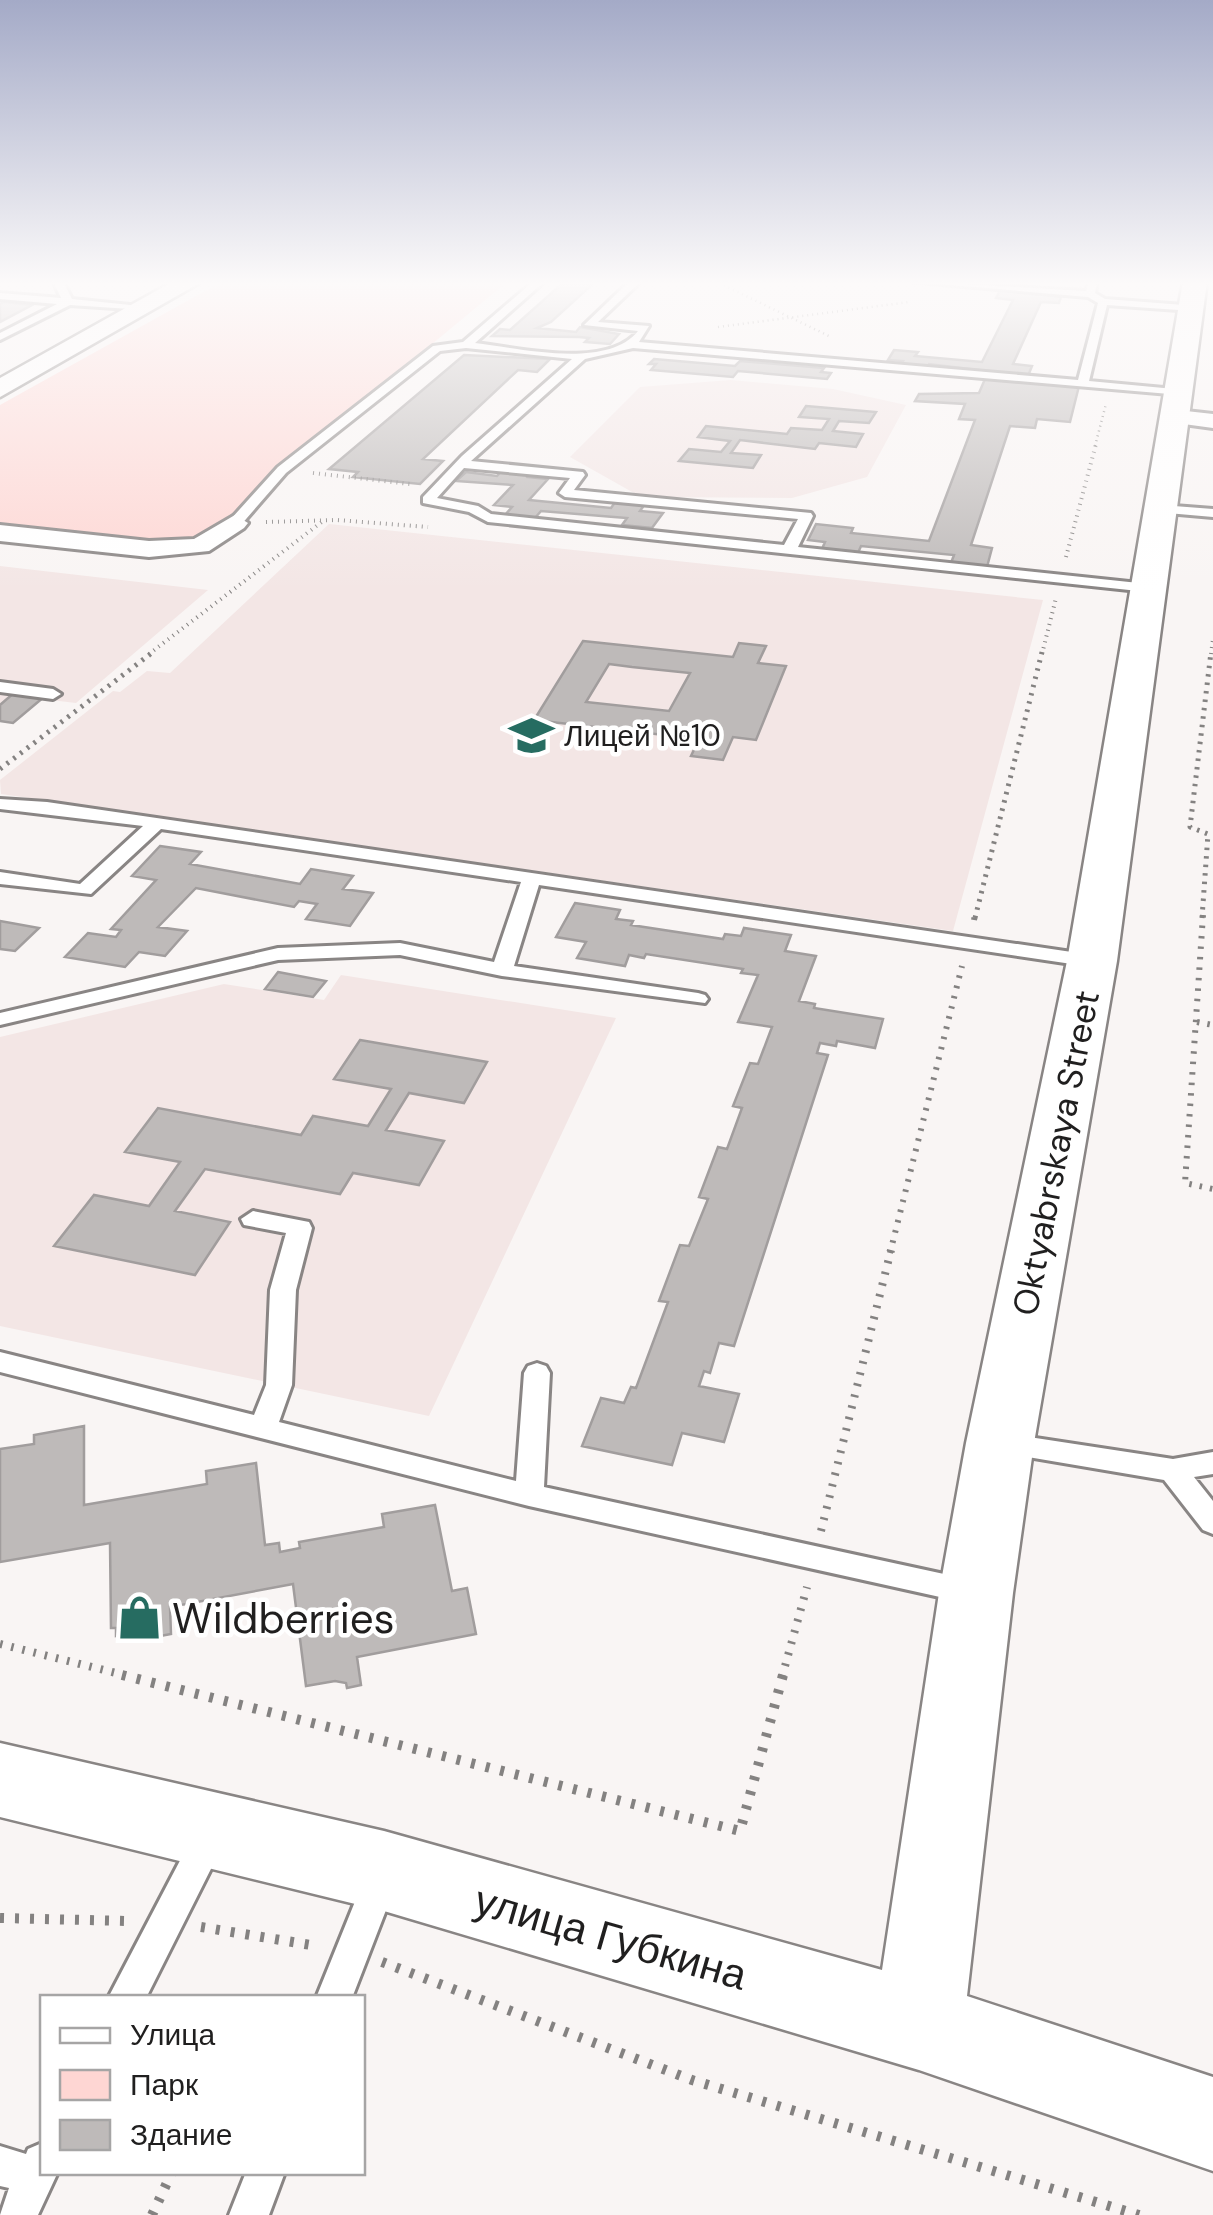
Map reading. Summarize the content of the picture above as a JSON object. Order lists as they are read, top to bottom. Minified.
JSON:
{"streets":{"street":["Oktyabrskaya Street","улица Губкина"]},"crossings":[["Oktyabrskaya Street","улица Губкина"]],"places":{"school or university":["Лицей №10"],"shop":["Wildberries"]},"legend":["Улица","Парк","Здание"]}
